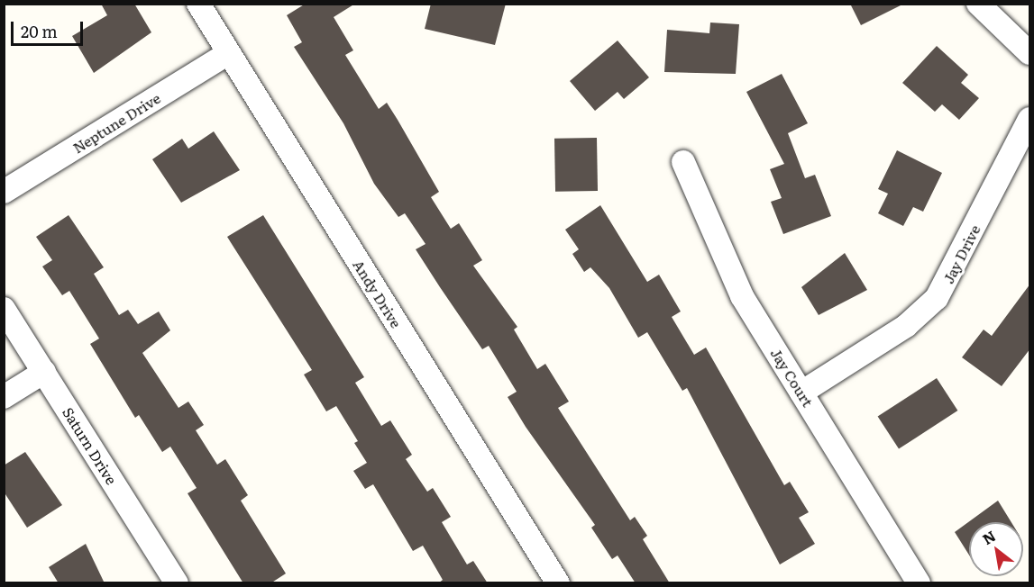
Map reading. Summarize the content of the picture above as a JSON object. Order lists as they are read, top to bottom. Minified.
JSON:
{"streets":{"street":["Neptune Drive","Jay Drive","Andy Drive","Jay Court","Saturn Drive"]},"crossings":[["Neptune Drive","Andy Drive"],["Jay Drive","Jay Court"]],"scale_bar":"20 m","north":"top left"}
